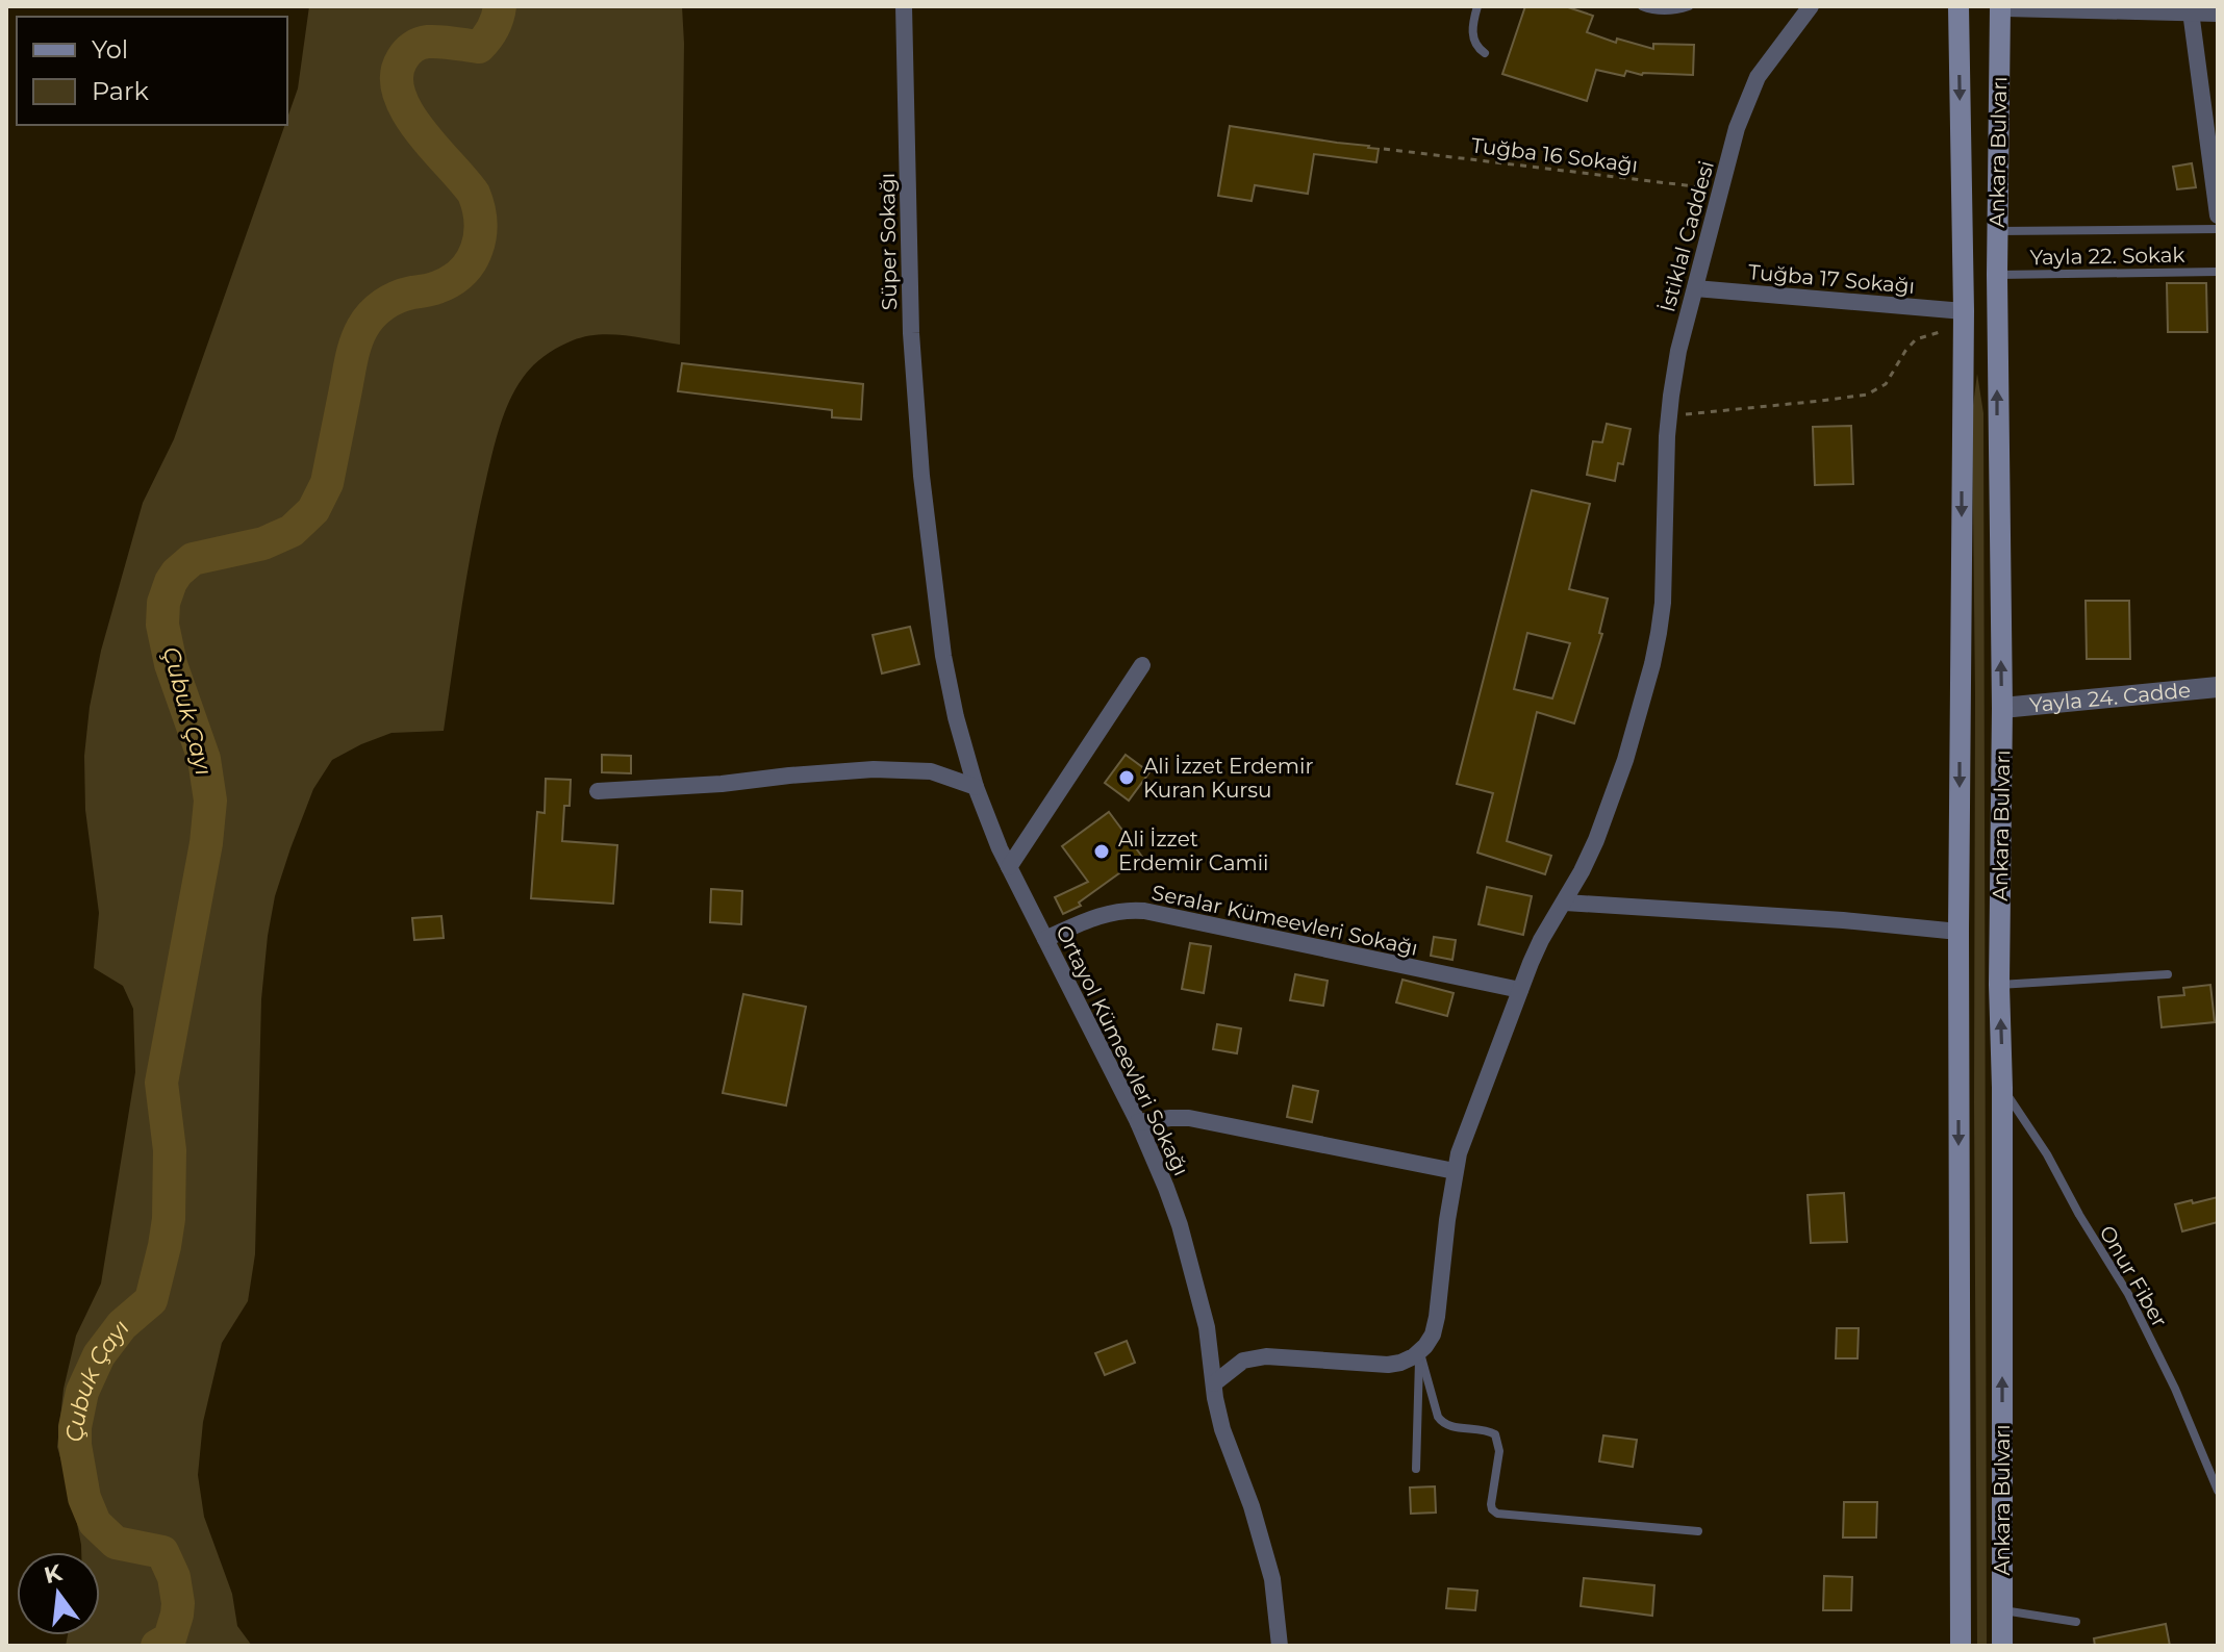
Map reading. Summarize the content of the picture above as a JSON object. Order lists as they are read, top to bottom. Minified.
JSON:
{"streets":{"main road":["Ankara Bulvarı"],"street":["İstiklal Caddesi","Süper Sokağı","Tuğba 17 Sokağı","Yayla 24. Cadde","Seralar Kümeevleri Sokağı","Ortayol Kümeevleri Sokağı"],"lane":["Yayla 22. Sokak","Onur Fiber"],"path":["Tuğba 16 Sokağı"]},"crossings":[["Ankara Bulvarı","Yayla 22. Sokak"],["Ankara Bulvarı","Tuğba 17 Sokağı"],["Ankara Bulvarı","Yayla 24. Cadde"],["Ankara Bulvarı","Onur Fiber"],["Tuğba 16 Sokağı","İstiklal Caddesi"],["İstiklal Caddesi","Tuğba 17 Sokağı"],["Süper Sokağı","Ortayol Kümeevleri Sokağı"],["Seralar Kümeevleri Sokağı","Ortayol Kümeevleri Sokağı"]],"water":["Çubuk Çayı"],"places":["Ali İzzet Erdemir Kuran Kursu","Ali İzzet Erdemir Camii"],"legend":["Yol","Park"],"north":"top"}
